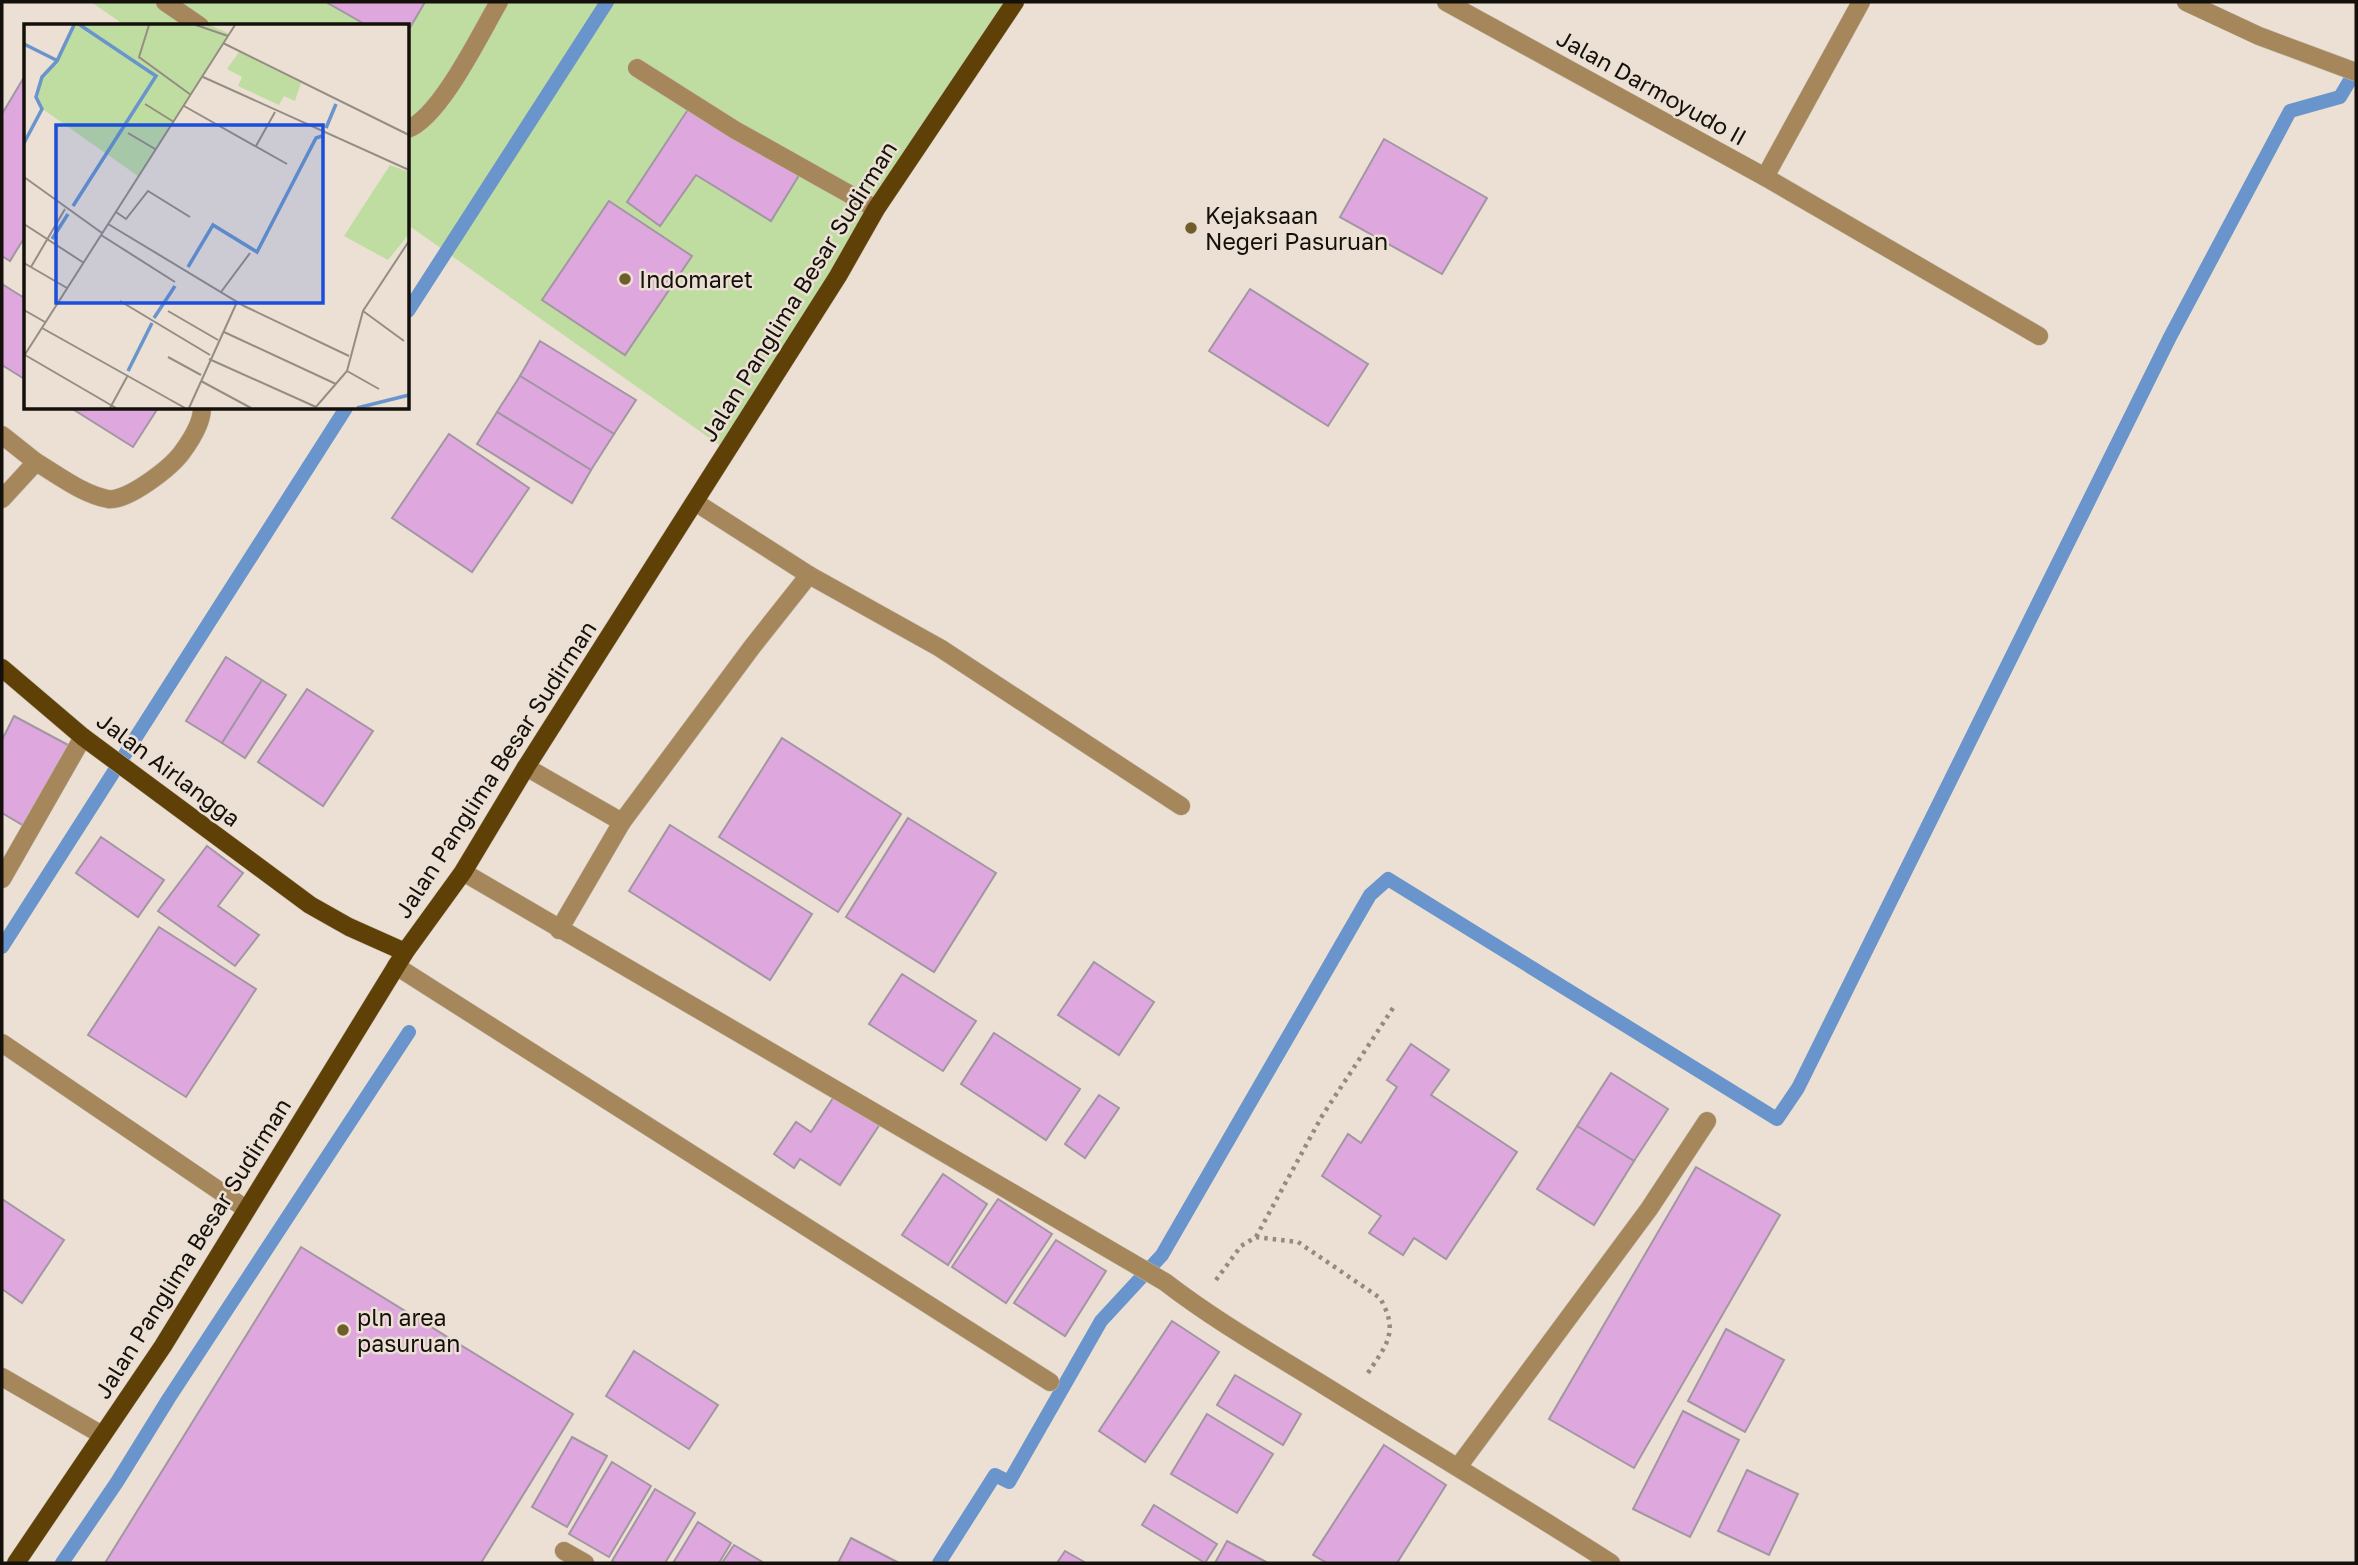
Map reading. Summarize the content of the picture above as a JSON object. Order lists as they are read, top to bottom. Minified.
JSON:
{"streets":{"main road":["Jalan Panglima Besar Sudirman","Jalan Airlangga"],"street":["Jalan Darmoyudo II"]},"crossings":[["Jalan Panglima Besar Sudirman","Jalan Airlangga"]],"places":["Kejaksaan Negeri Pasuruan","Indomaret","pln area pasuruan"]}
